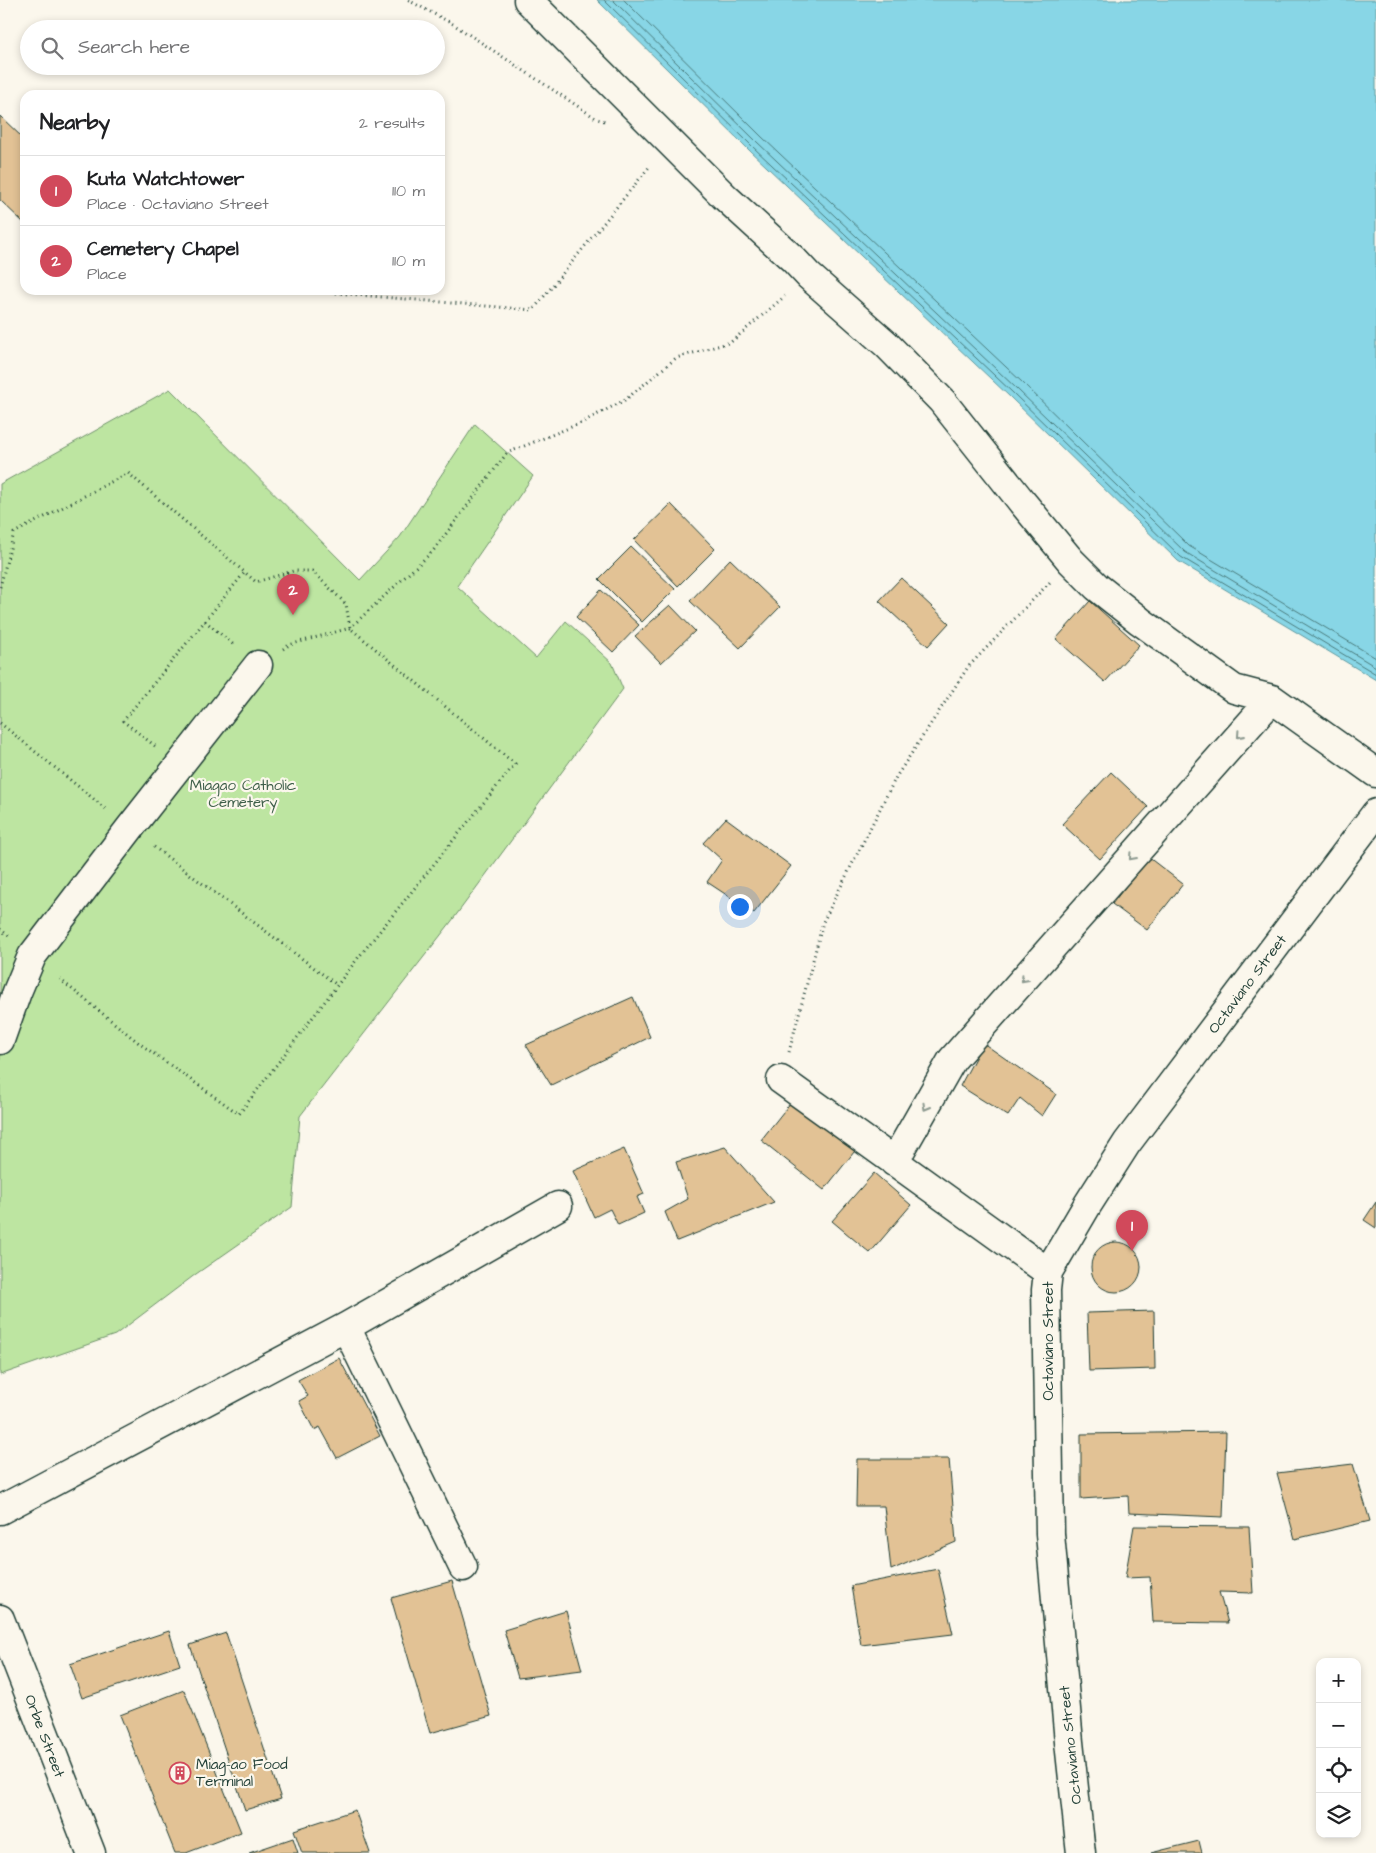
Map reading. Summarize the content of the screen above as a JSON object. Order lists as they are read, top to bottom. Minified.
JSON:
{"streets":{"street":["Octaviano Street","Orbe Street"]},"parks":["Miagao Catholic Cemetery"],"places":{"building":["Miag-ao Food Terminal"]},"page":{"search":"Search here","heading":["Nearby","2 results"],"list":[{"mark":"1","name":"Kuta Watchtower","note":"Place · Octaviano Street","value":"110 m"},{"mark":"2","name":"Cemetery Chapel","note":"Place","value":"110 m"}],"pins":["2","1"],"map_buttons":["+","−"]}}
